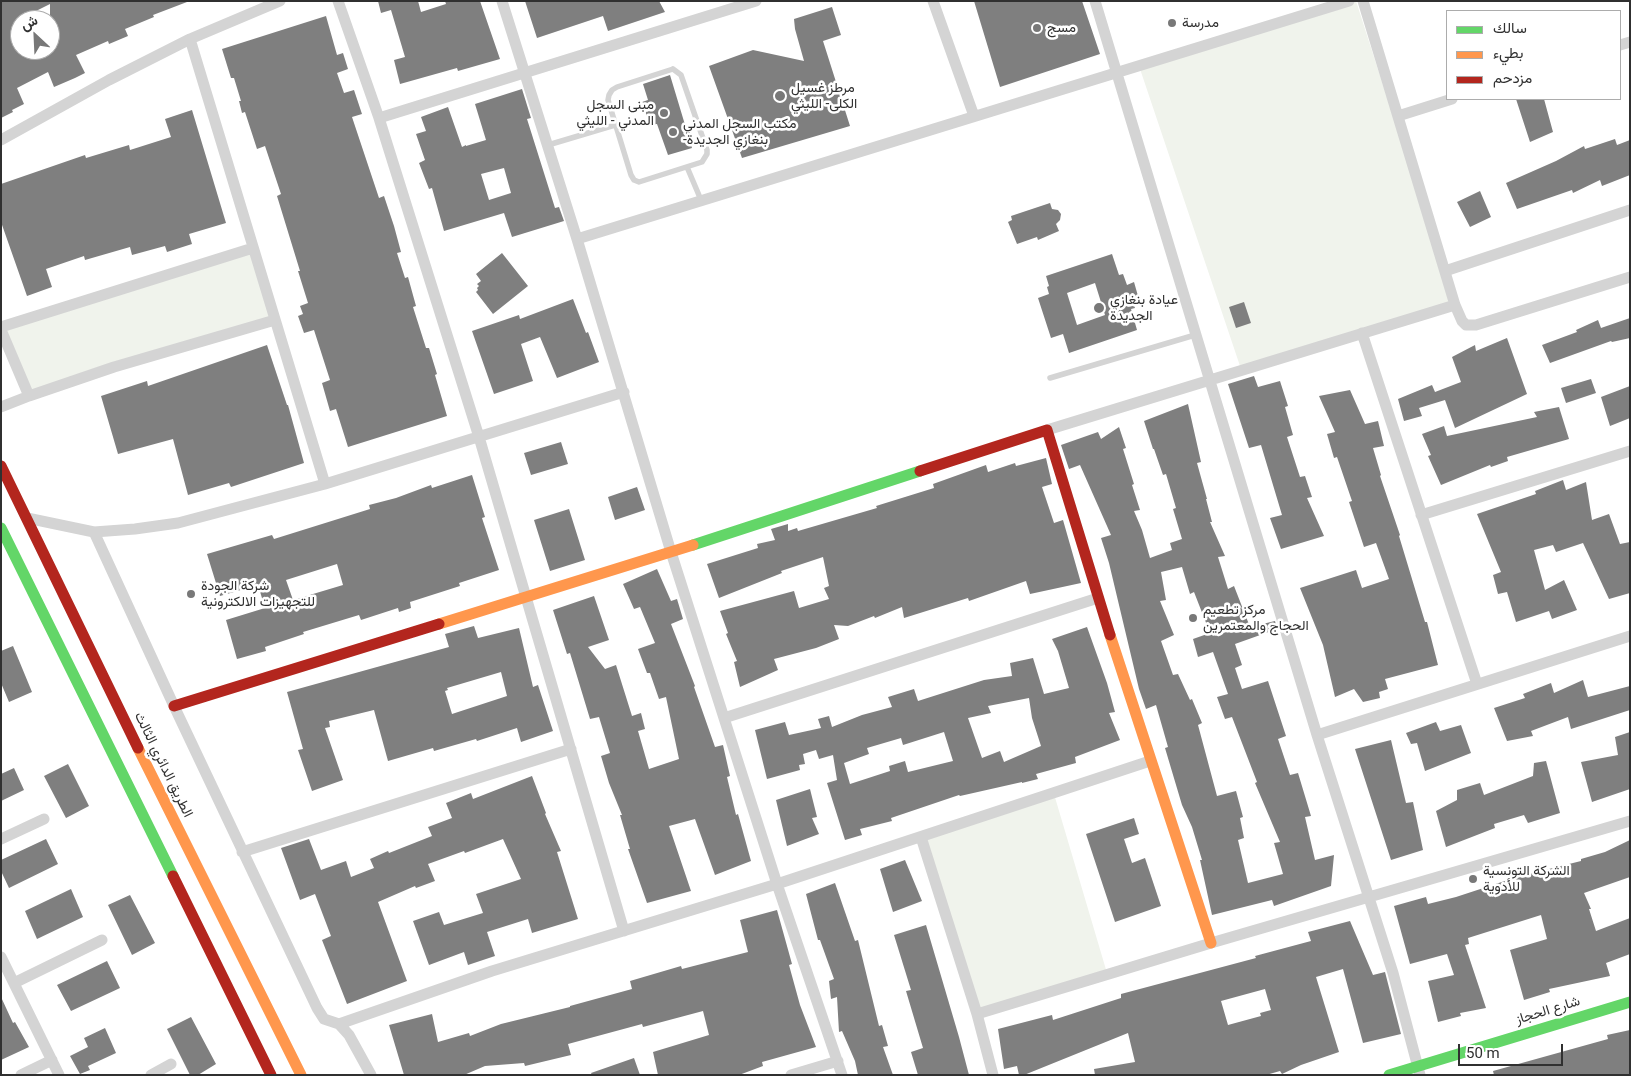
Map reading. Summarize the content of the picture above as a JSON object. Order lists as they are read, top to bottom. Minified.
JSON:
{"streets":{"main road":["الطريق الدائري الثالث","شارع الحجاز"]},"places":["مدرسة","مسج","مرطز غسيل الكلى- الليثي","مبنى السجل المدني - الليثي","مكتب السجل المدني -بنغازي الجديدة","عيادة بنغازي الجديدة","شركة الجودة للتجهيزات الالكترونية","مركز تطعيم الحجاج والمعتمرين","الشركة التونسية للأدوية"],"legend":["سالك","بطيء","مزدحم"],"scale_bar":"50 m","north":"top left"}
